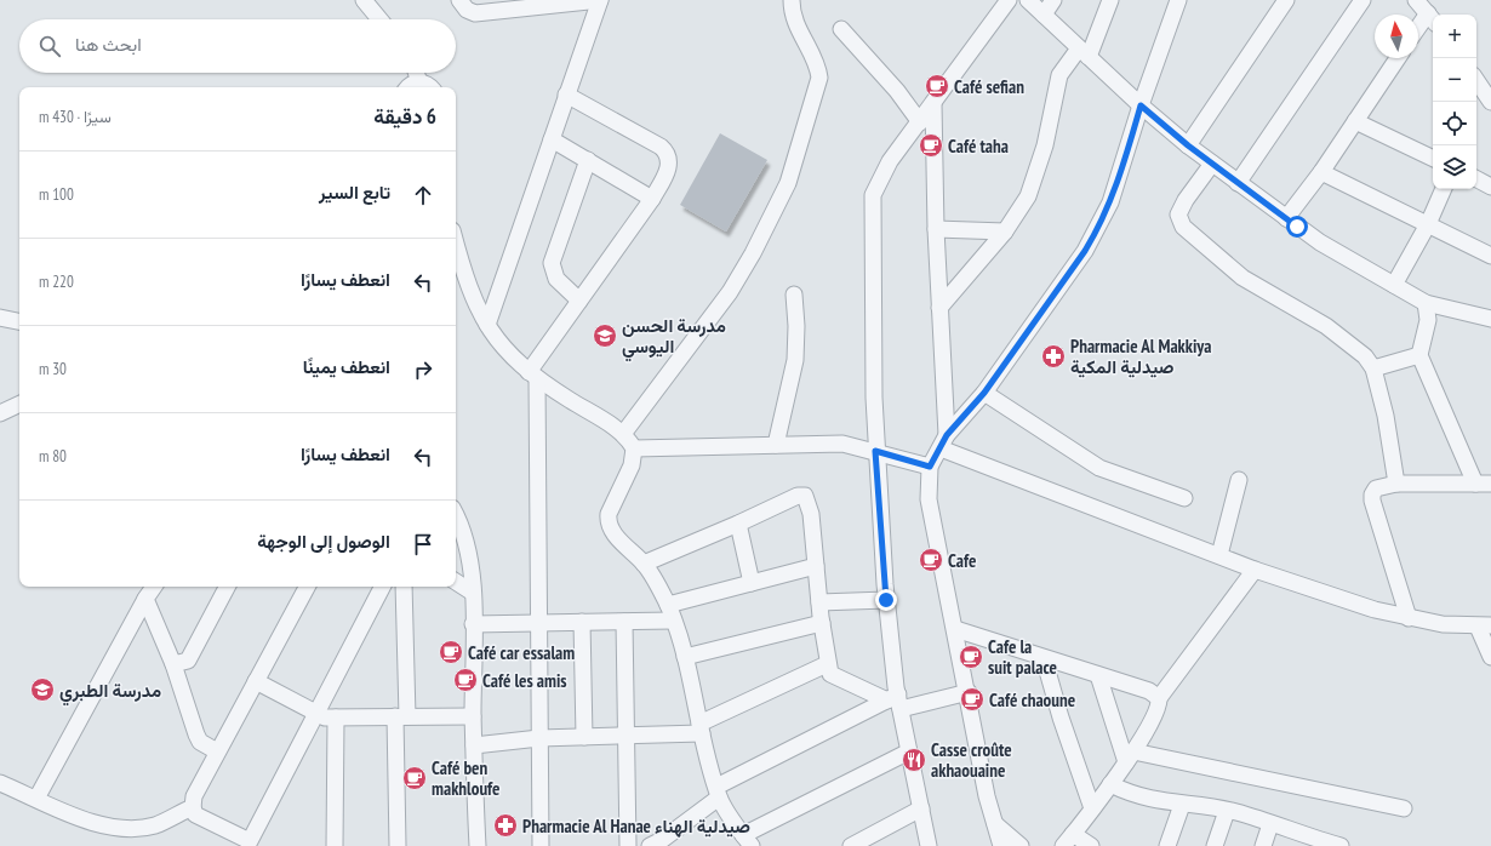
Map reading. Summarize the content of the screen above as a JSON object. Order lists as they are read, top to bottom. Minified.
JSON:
{"places":{"cafe":["Café sefian","Café taha","Cafe","Café car essalam","Cafe la suit palace","Café les amis","Café chaoune","Café ben makhloufe"],"school or university":["مدرسة الحسن اليوسي","مدرسة الطبري"],"pharmacy":["Pharmacie Al Makkiya صيدلية المكية","Pharmacie Al Hanae صيدلية الهناء"],"restaurant":["Casse croûte akhaouaine"]},"north":"top","page":{"map_buttons":["+","−"],"search":"ابحث هنا","heading":["6 دقيقة","سيرًا · 430 m"],"list":[["تابع السير","100 m"],["انعطف يسارًا","220 m"],["انعطف يمينًا","30 m"],["انعطف يسارًا","80 m"],"الوصول إلى الوجهة"]}}
